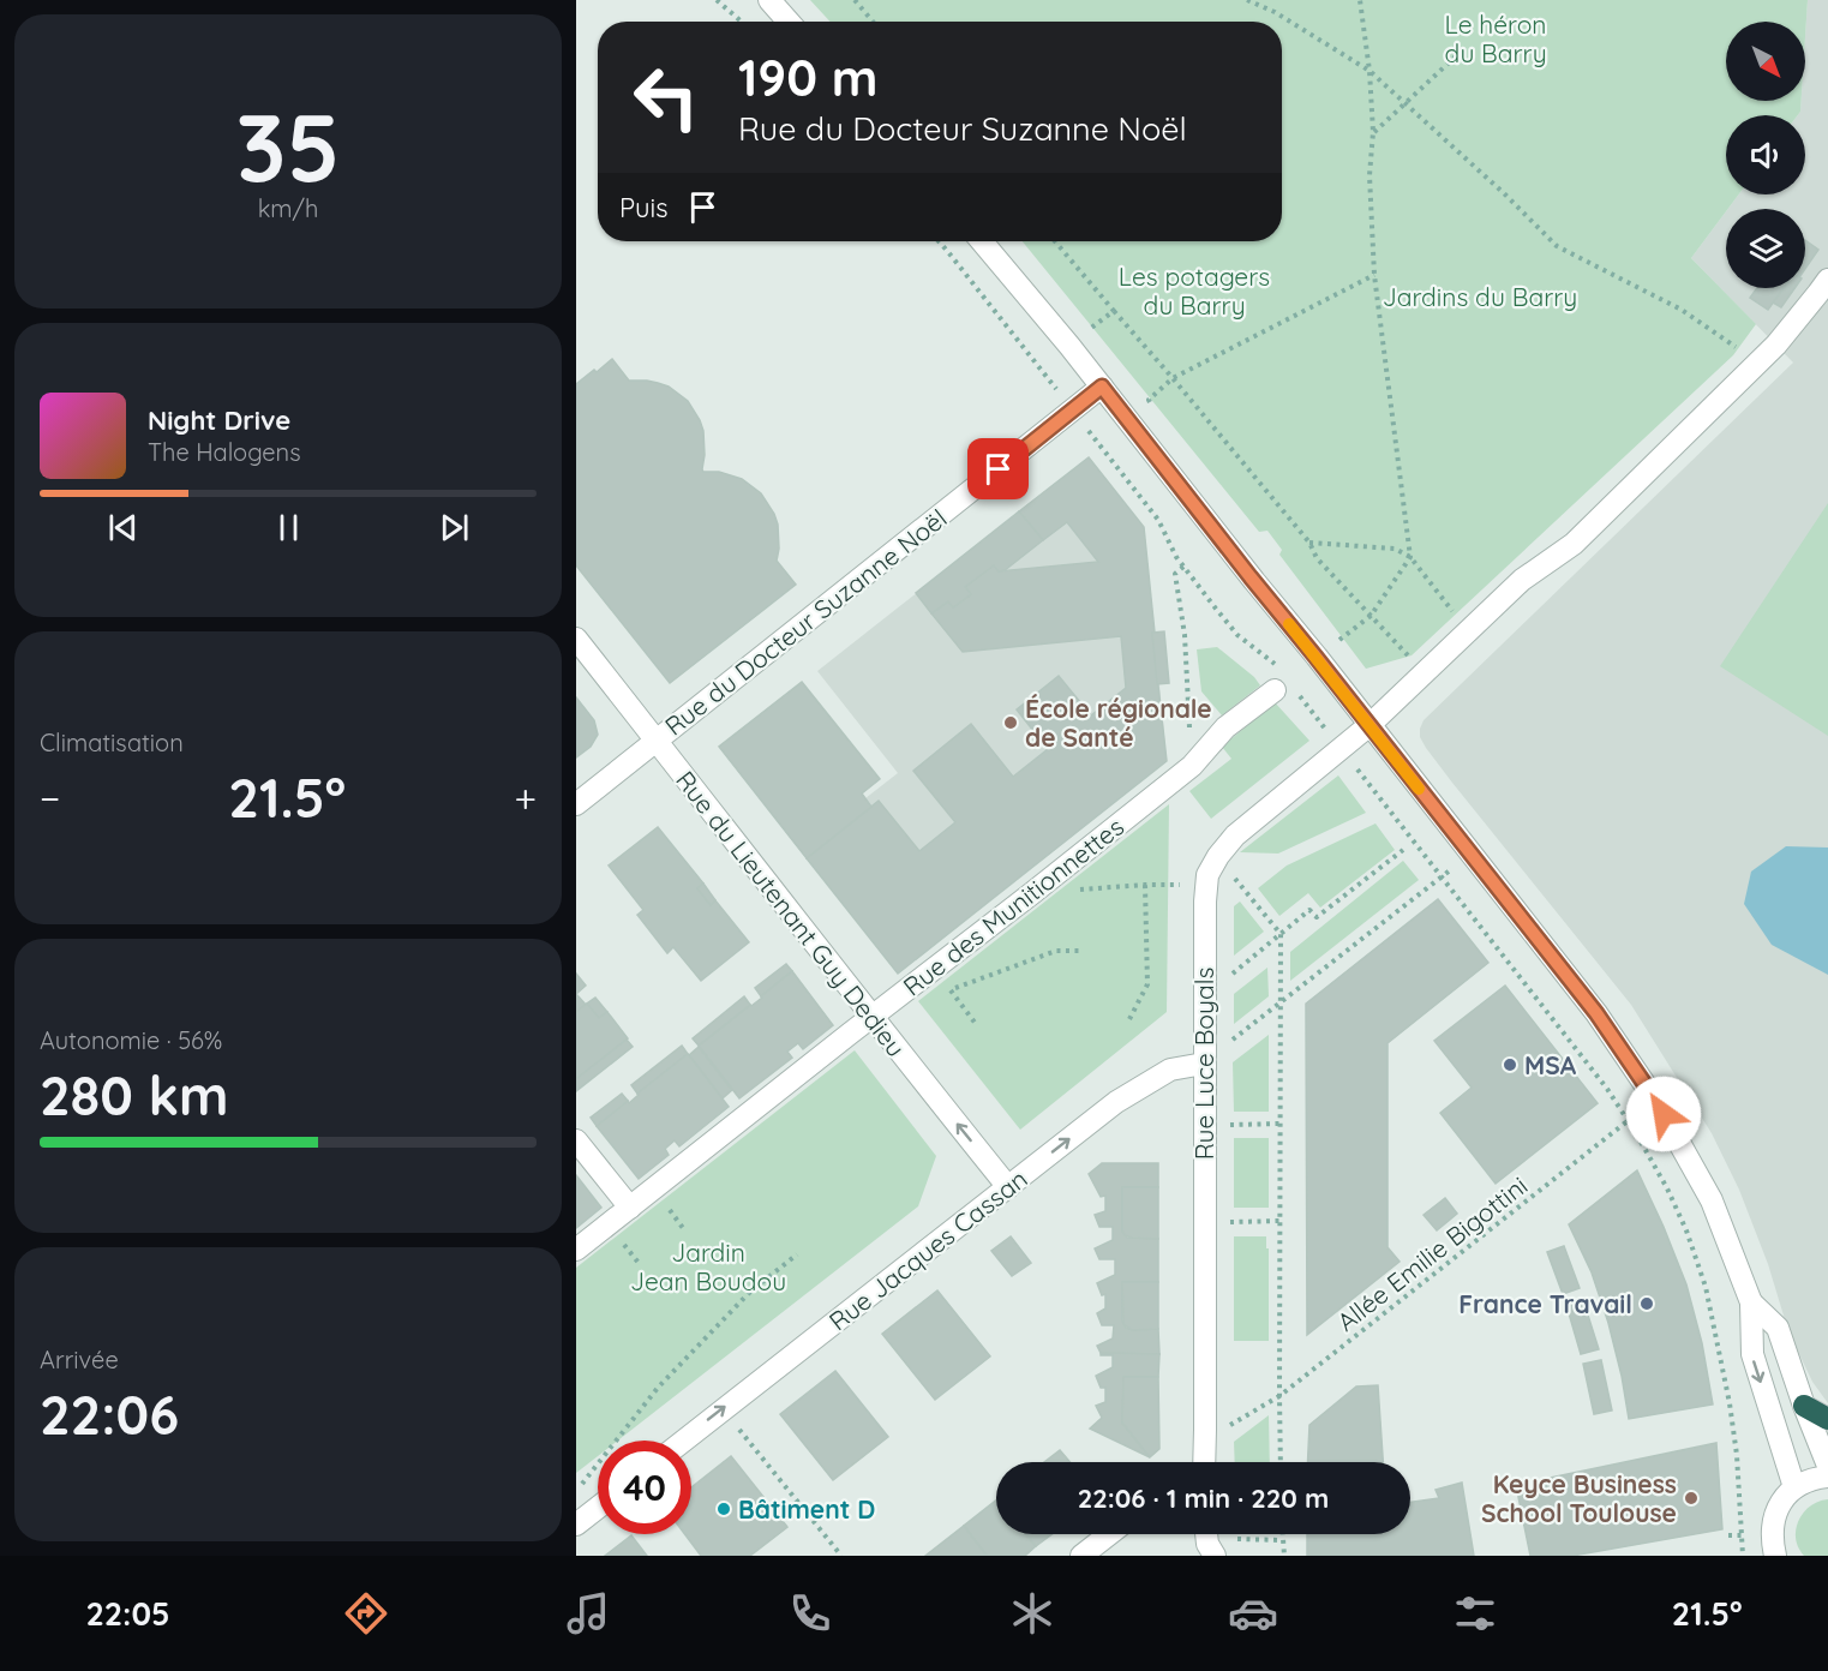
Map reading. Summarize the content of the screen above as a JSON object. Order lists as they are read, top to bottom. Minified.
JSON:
{"streets":{"street":["Rue du Docteur Suzanne Noël","Rue des Munitionnettes","Rue du Lieutenant Guy Dedieu","Rue Luce Boyals","Rue Jacques Cassan"],"path":["Allée Emilie Bigottini"]},"crossings":[["Rue du Docteur Suzanne Noël","Rue du Lieutenant Guy Dedieu"],["Rue des Munitionnettes","Rue du Lieutenant Guy Dedieu"],["Rue du Lieutenant Guy Dedieu","Rue Jacques Cassan"],["Rue Luce Boyals","Rue Jacques Cassan"]],"one_way":["Rue Jacques Cassan"],"parks":["Le héron du Barry","Les potagers du Barry","Jardins du Barry","Jardin Jean Boudou"],"places":["École régionale de Santé","MSA","France Travail","Keyce Business School Toulouse","Bâtiment D"],"north":"bottom right","page":{"tile":[["35","km/h"],"Climatisation",["Autonomie · 56%","280 km"],["Arrivée","22:06"]],"turn":["190 m","Rue du Docteur Suzanne Noël"],"then":"Puis","song":["Night Drive","The Halogens"],"heat":["−","21.5°","+"],"limit":"40","trip":"22:06 · 1 min · 220 m","tabs":["22:05","21.5°"]}}
